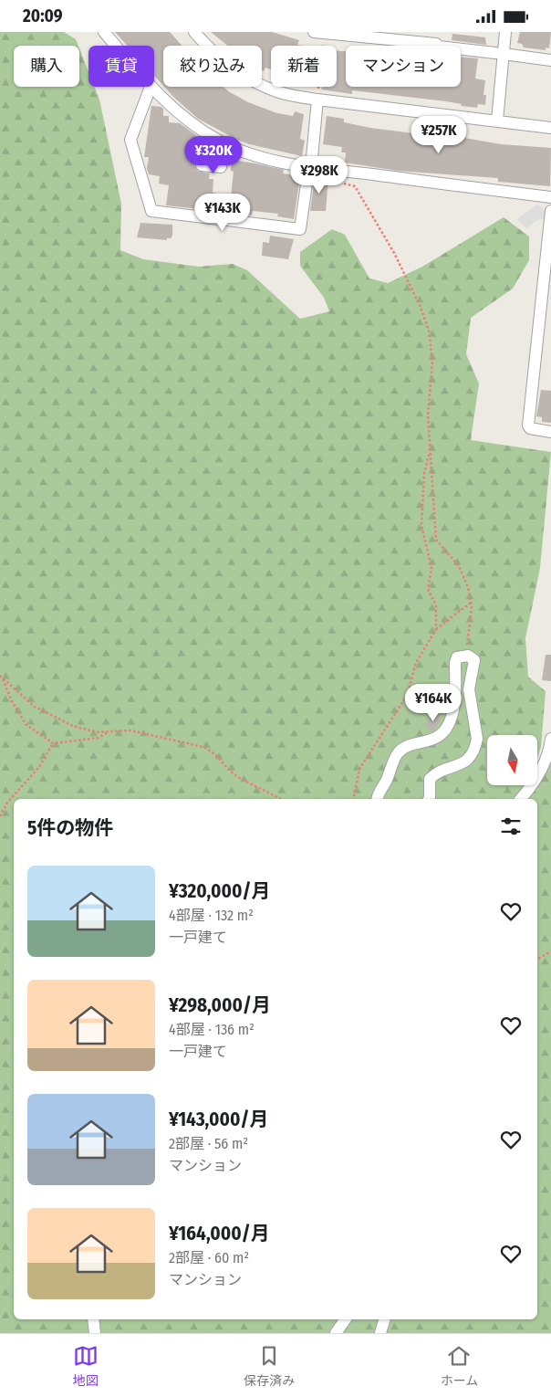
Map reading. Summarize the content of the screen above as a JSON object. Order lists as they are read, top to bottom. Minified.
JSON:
{"north":"bottom","page":{"status":"20:09","chip":["購入","賃貸","絞り込み","新着","マンション"],"price":["¥257K","¥320K","¥298K","¥143K","¥164K"],"heading":"5件の物件","list":[{"name":"¥320,000/月","note":"4部屋 · 132 m² · 一戸建て"},{"name":"¥298,000/月","note":"4部屋 · 136 m² · 一戸建て"},{"name":"¥143,000/月","note":"2部屋 · 56 m² · マンション"},{"name":"¥164,000/月","note":"2部屋 · 60 m² · マンション"}],"tabs":["地図","保存済み","ホーム"]}}
